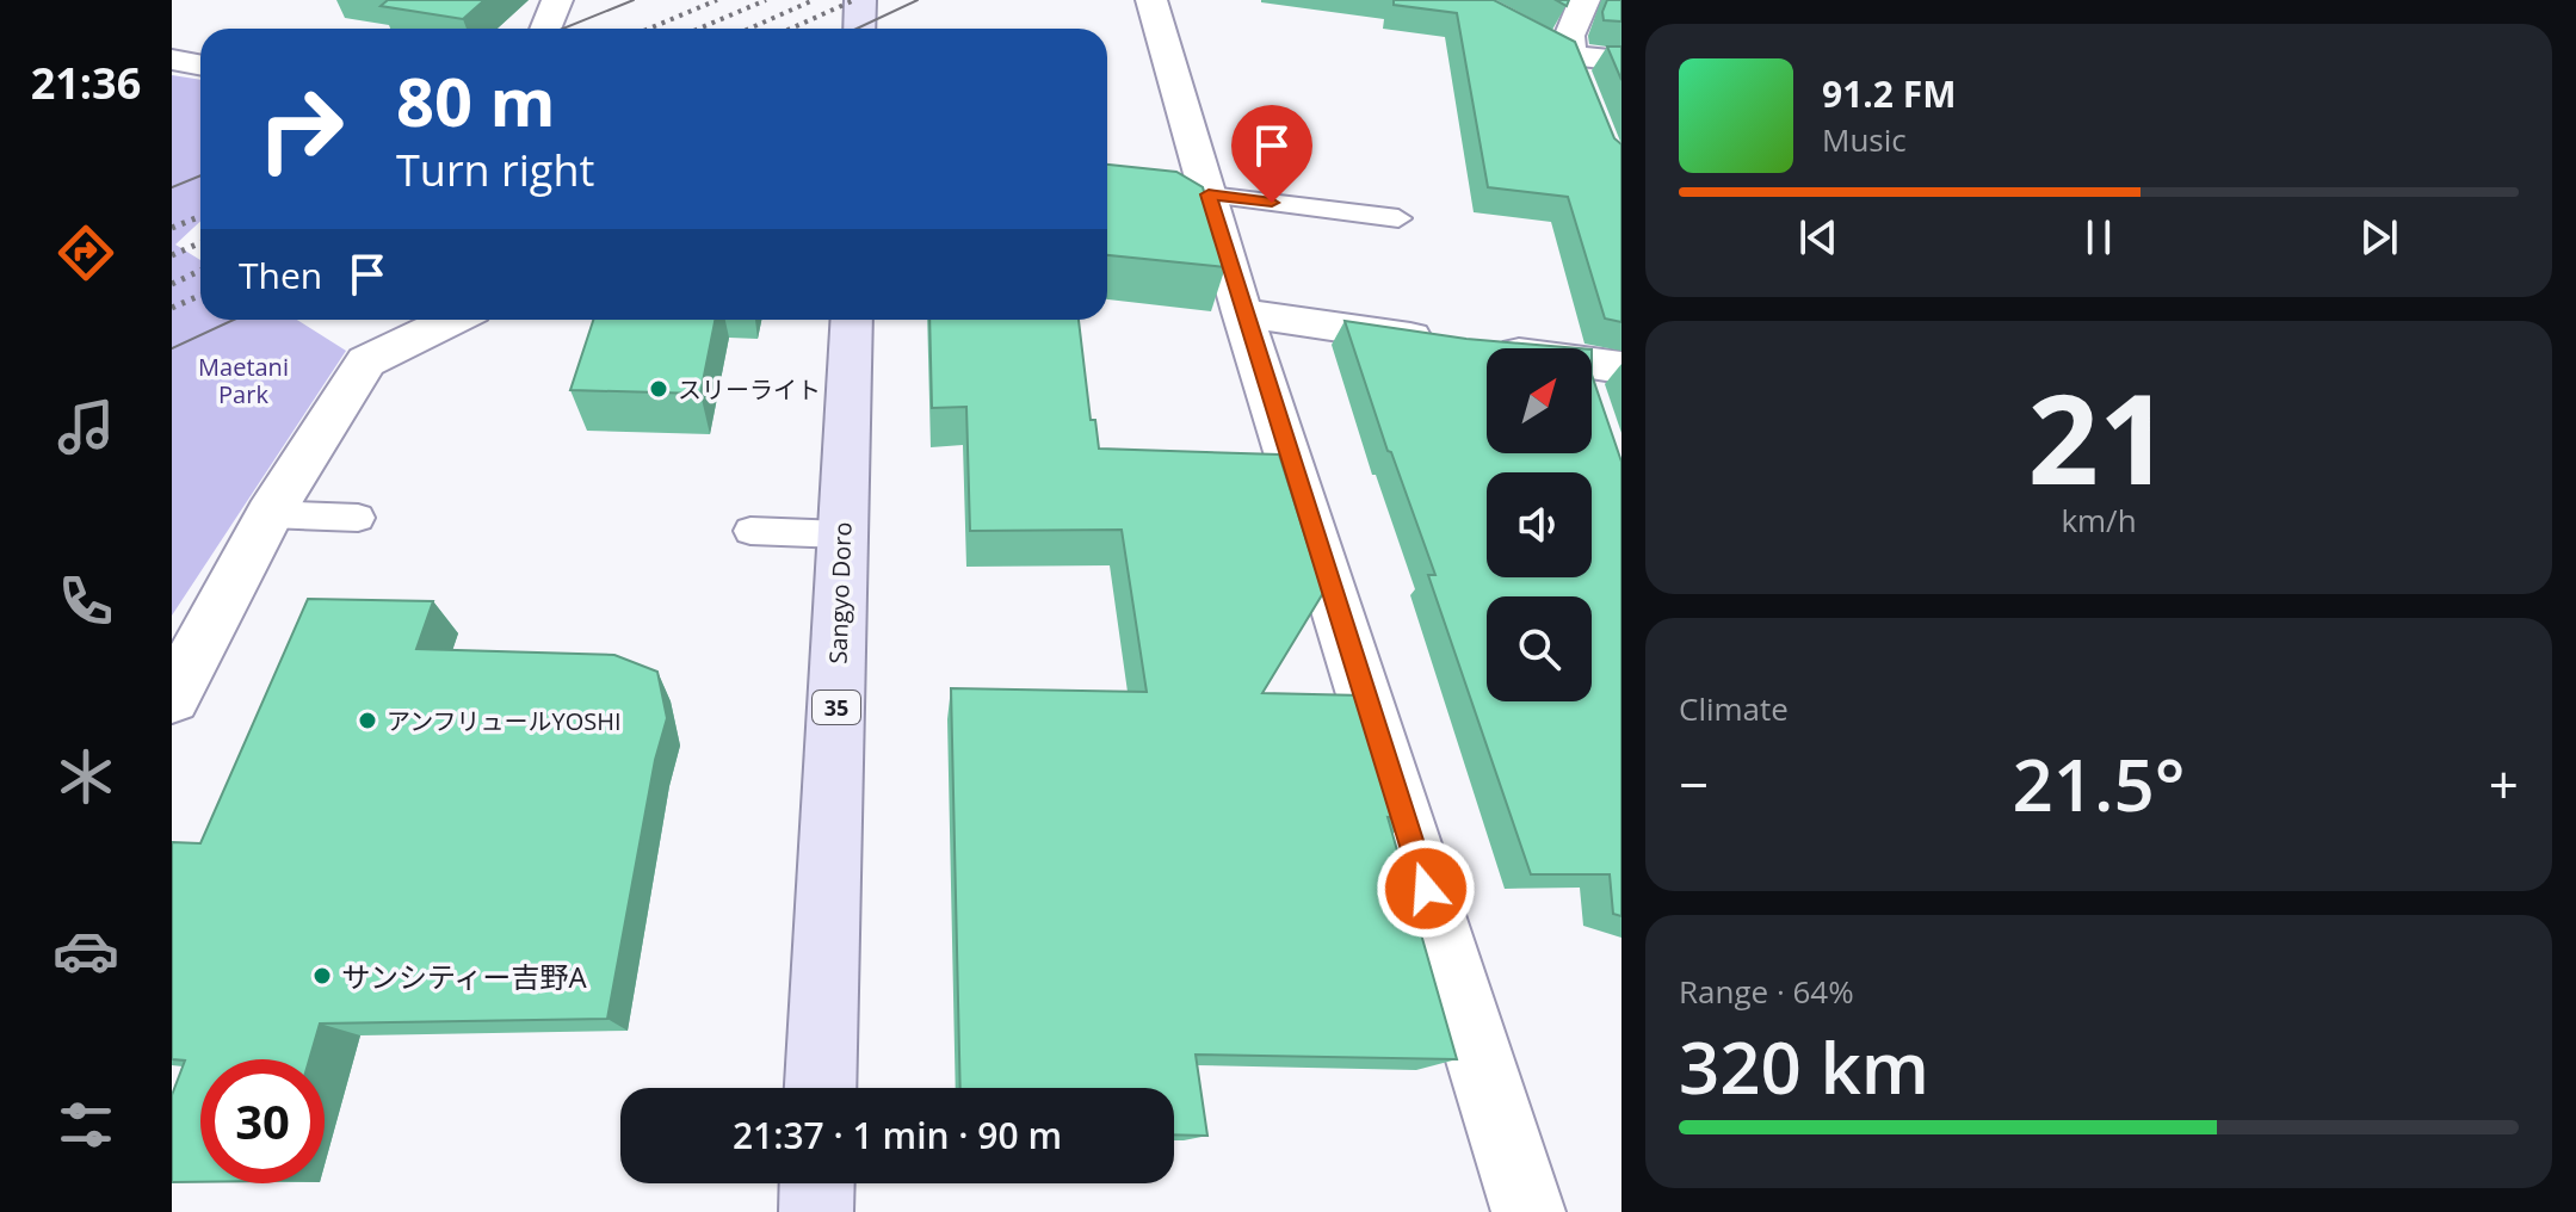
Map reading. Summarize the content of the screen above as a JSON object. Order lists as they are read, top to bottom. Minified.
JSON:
{"streets":{"main road":["Sangyo Doro","35"]},"parks":["Maetani Park"],"places":["スリーライト","アンフリュールYOSHI","サンシティー吉野A"],"north":"top right","page":{"tabs":"21:36","turn":["80 m","Turn right"],"song":["91.2 FM","Music"],"then":"Then","tile":[["21","km/h"],"Climate",["Range · 64%","320 km"]],"heat":["−","21.5°","+"],"limit":"30","trip":"21:37 · 1 min · 90 m"}}
